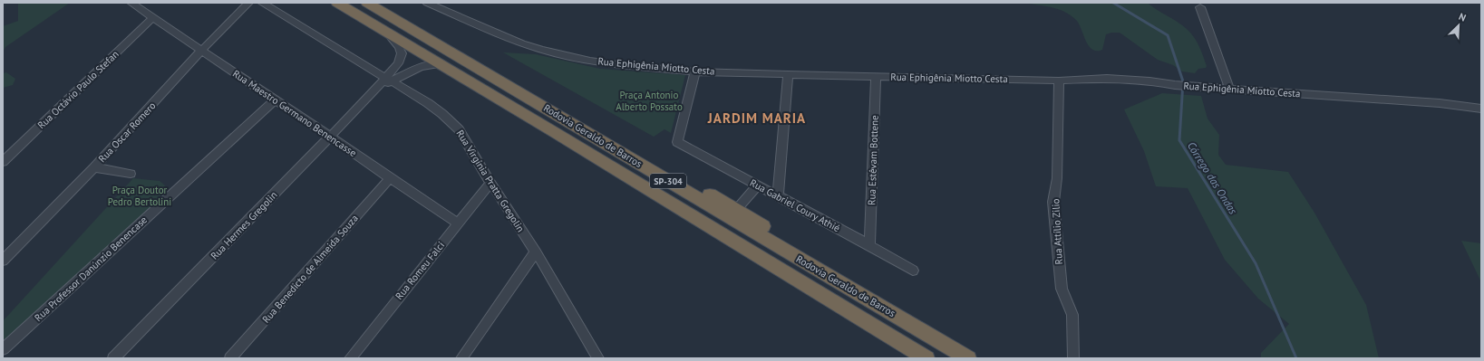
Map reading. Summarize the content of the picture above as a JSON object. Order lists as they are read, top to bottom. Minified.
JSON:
{"streets":{"highway":["Rodovia Geraldo de Barros","SP-304"],"street":["Rua Ephigênia Miotto Cesta","Rua Octávio Paulo Stefan","Rua Maestro Germano Benencasse","Rua Oscar Romero","Rua Estêvam Bottene","Rua Virgínia Pratta Gregolin","Rua Gabriel Coury Athié","Rua Hermes Gregolin","Rua Attílio Zilio","Rua Professor Danúnzio Benencase","Rua Benedicto de Almeida Souza","Rua Romeu Falci"]},"crossings":[["Rua Ephigênia Miotto Cesta","Rua Estêvam Bottene"],["Rua Ephigênia Miotto Cesta","Rua Gabriel Coury Athié"],["Rua Ephigênia Miotto Cesta","Rua Attílio Zilio"],["Rua Octávio Paulo Stefan","Rua Maestro Germano Benencasse"],["Rua Maestro Germano Benencasse","Rua Oscar Romero"],["Rua Maestro Germano Benencasse","Rua Hermes Gregolin"],["Rua Maestro Germano Benencasse","Rua Professor Danúnzio Benencase"],["Rua Maestro Germano Benencasse","Rua Benedicto de Almeida Souza"],["Rua Maestro Germano Benencasse","Rua Romeu Falci"],["Rodovia Geraldo de Barros","Rua Hermes Gregolin"],["Rua Estêvam Bottene","Rua Gabriel Coury Athié"],["Rua Virgínia Pratta Gregolin","Rua Hermes Gregolin"],["Rua Virgínia Pratta Gregolin","Rua Romeu Falci"]],"districts":["JARDIM MARIA"],"water":["Córrego das Ondas"],"parks":["Praça Antonio Alberto Possato","Praça Doutor Pedro Bertolini"],"north":"top right"}
